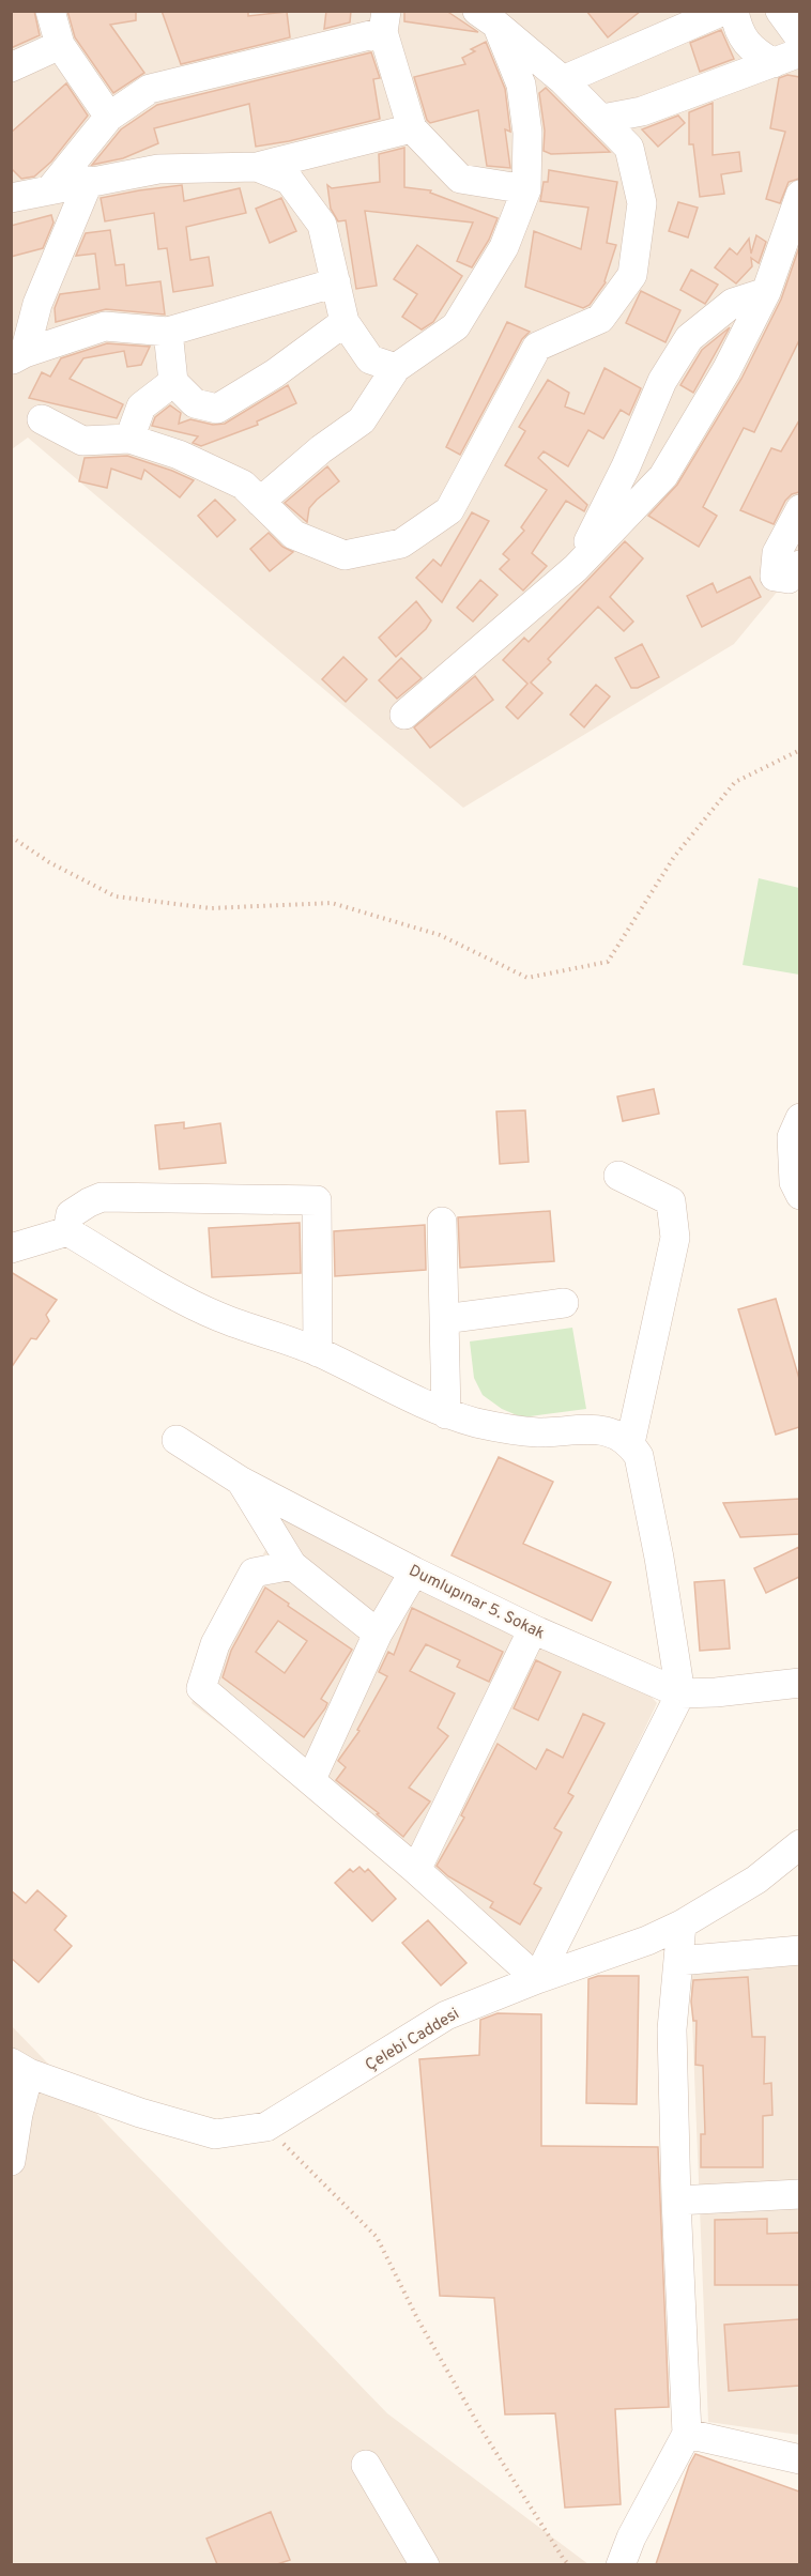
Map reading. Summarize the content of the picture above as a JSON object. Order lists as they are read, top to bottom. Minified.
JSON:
{"streets":{"street":["Dumlupınar 5. Sokak","Çelebi Caddesi"]}}
